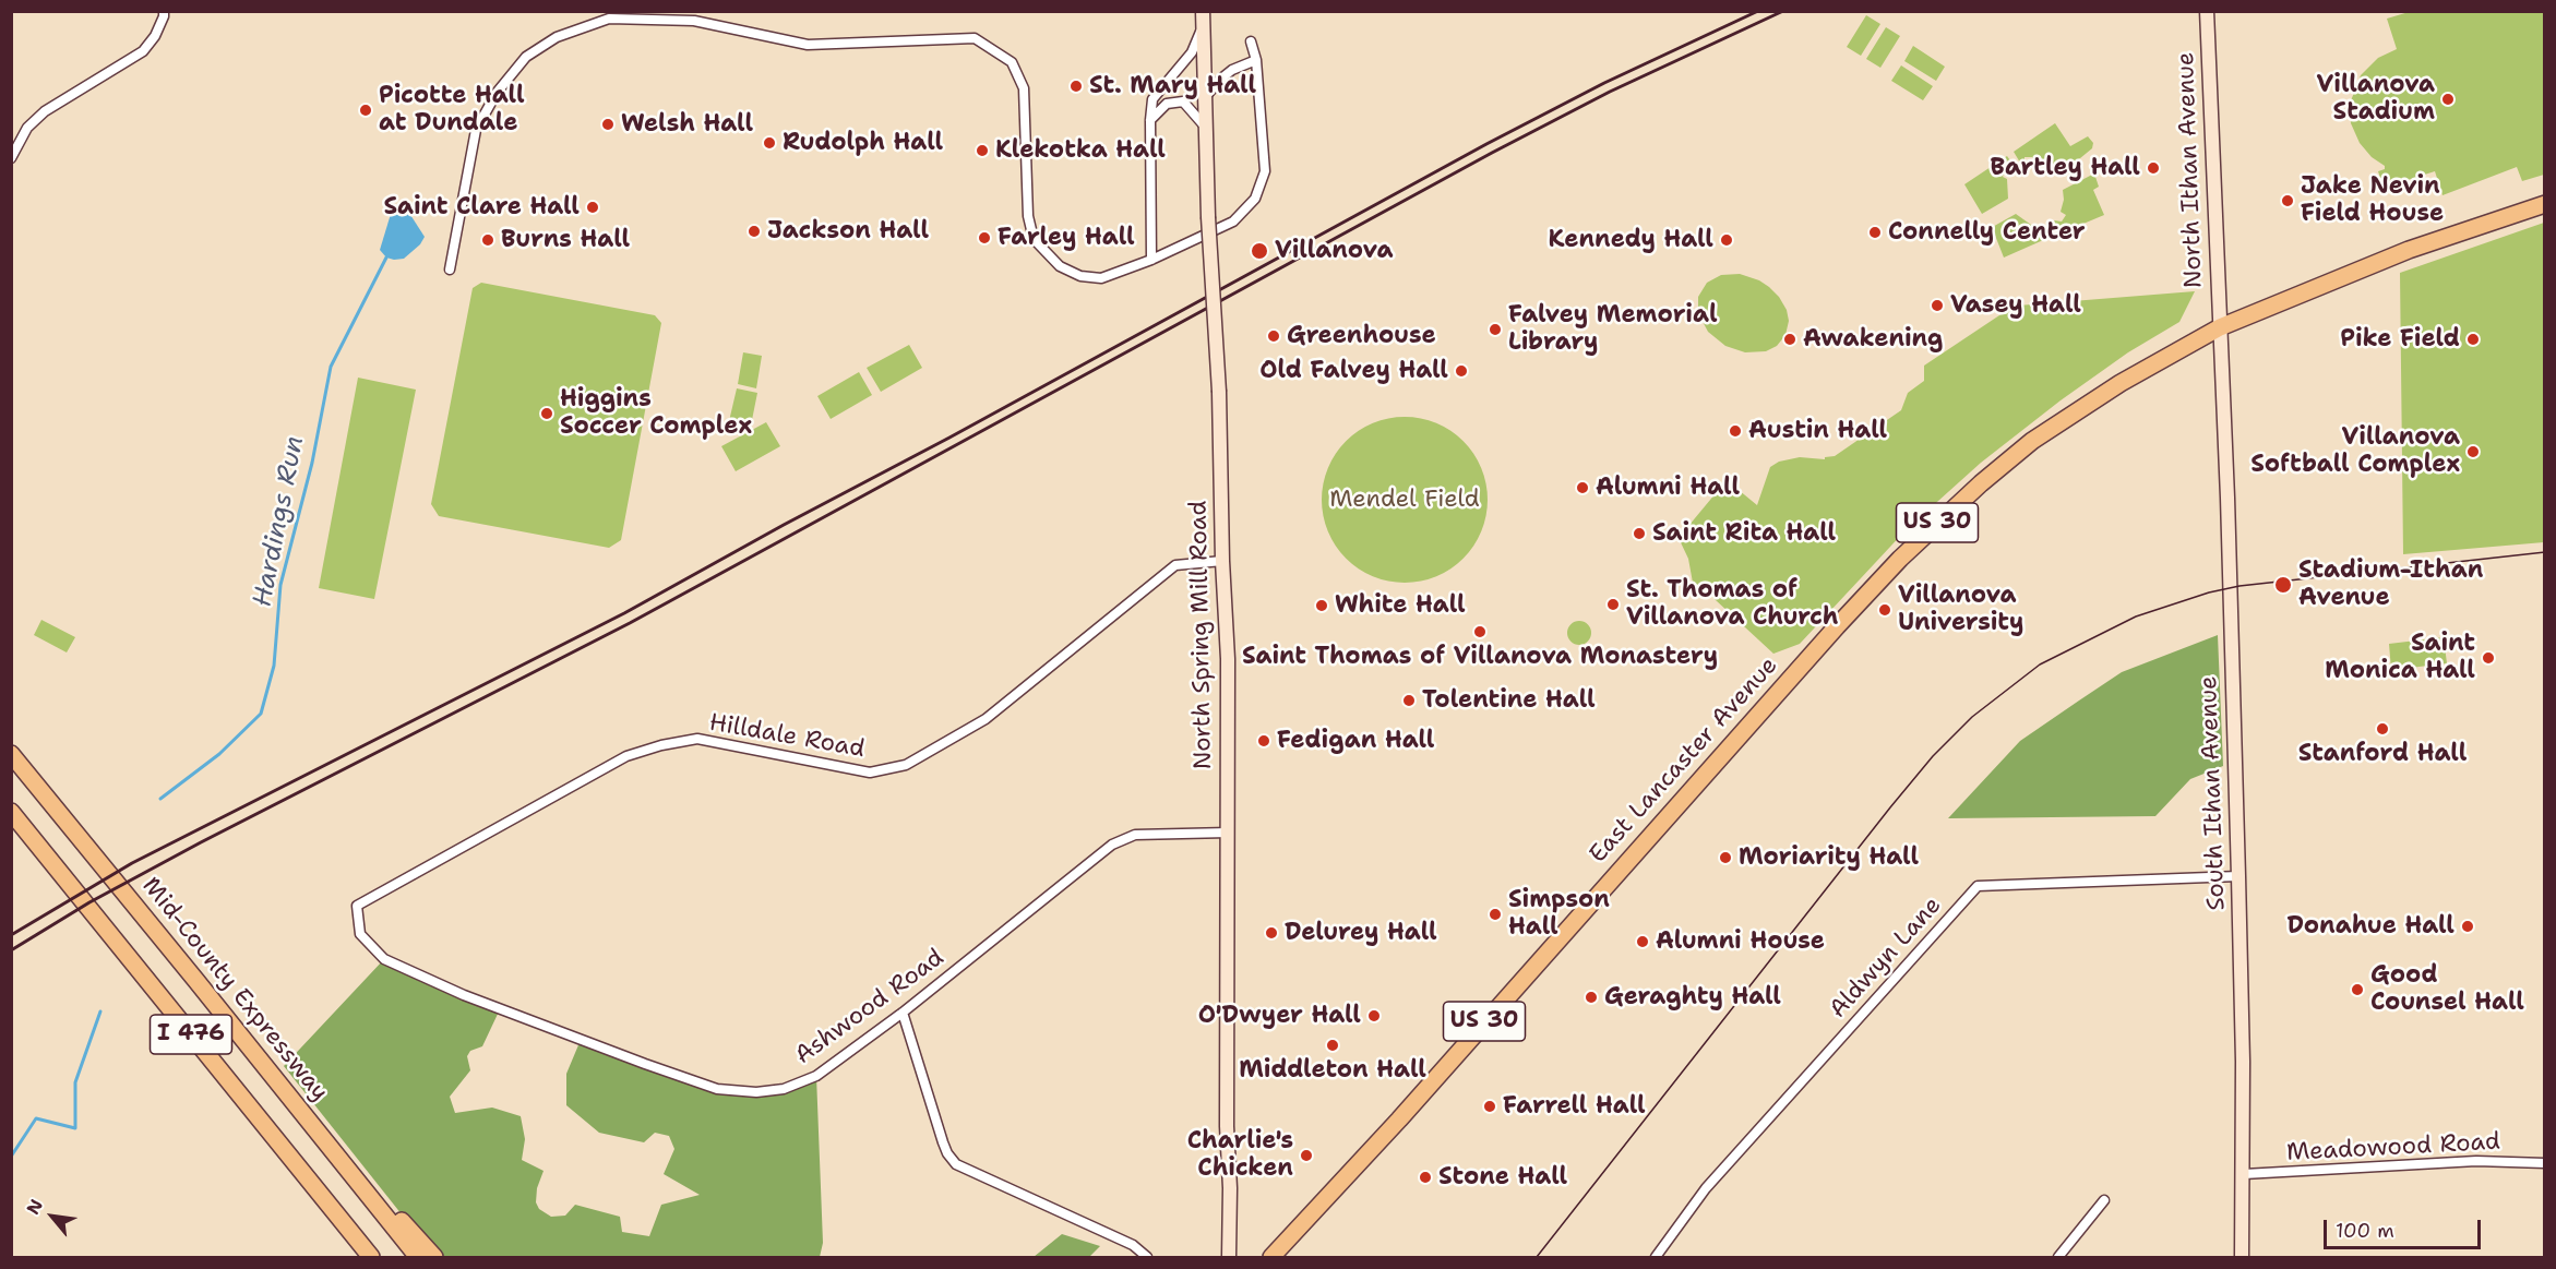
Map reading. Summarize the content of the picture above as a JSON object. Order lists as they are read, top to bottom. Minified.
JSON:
{"streets":{"highway":["US 30","East Lancaster Avenue","Mid-County Expressway","I 476"],"street":["North Ithan Avenue","North Spring Mill Road","Hilldale Road","South Ithan Avenue","Aldwyn Lane","Ashwood Road","Meadowood Road"]},"crossings":[["North Ithan Avenue","East Lancaster Avenue"],["North Ithan Avenue","South Ithan Avenue"],["North Spring Mill Road","Hilldale Road"],["North Spring Mill Road","Ashwood Road"],["Hilldale Road","Ashwood Road"],["East Lancaster Avenue","South Ithan Avenue"],["South Ithan Avenue","Aldwyn Lane"],["South Ithan Avenue","Meadowood Road"]],"water":["Hardings Run"],"parks":["Mendel Field"],"places":["St. Mary Hall","Villanova Stadium","Picotte Hall at Dundale","Welsh Hall","Rudolph Hall","Klekotka Hall","Bartley Hall","Jake Nevin Field House","Saint Clare Hall","Jackson Hall","Connelly Center","Farley Hall","Burns Hall","Kennedy Hall","Villanova","Vasey Hall","Falvey Memorial Library","Greenhouse","Awakening","Pike Field","Old Falvey Hall","Higgins Soccer Complex","Austin Hall","Villanova Softball Complex","Alumni Hall","Saint Rita Hall","Stadium-Ithan Avenue","St. Thomas of Villanova Church","White Hall","Villanova University","Saint Thomas of Villanova Monastery","Saint Monica Hall","Tolentine Hall","Stanford Hall","Fedigan Hall","Moriarity Hall","Simpson Hall","Donahue Hall","Delurey Hall","Alumni House","Good Counsel Hall","Geraghty Hall","O'Dwyer Hall","Middleton Hall","Farrell Hall","Charlie's Chicken","Stone Hall"],"scale_bar":"100 m","north":"top left"}
